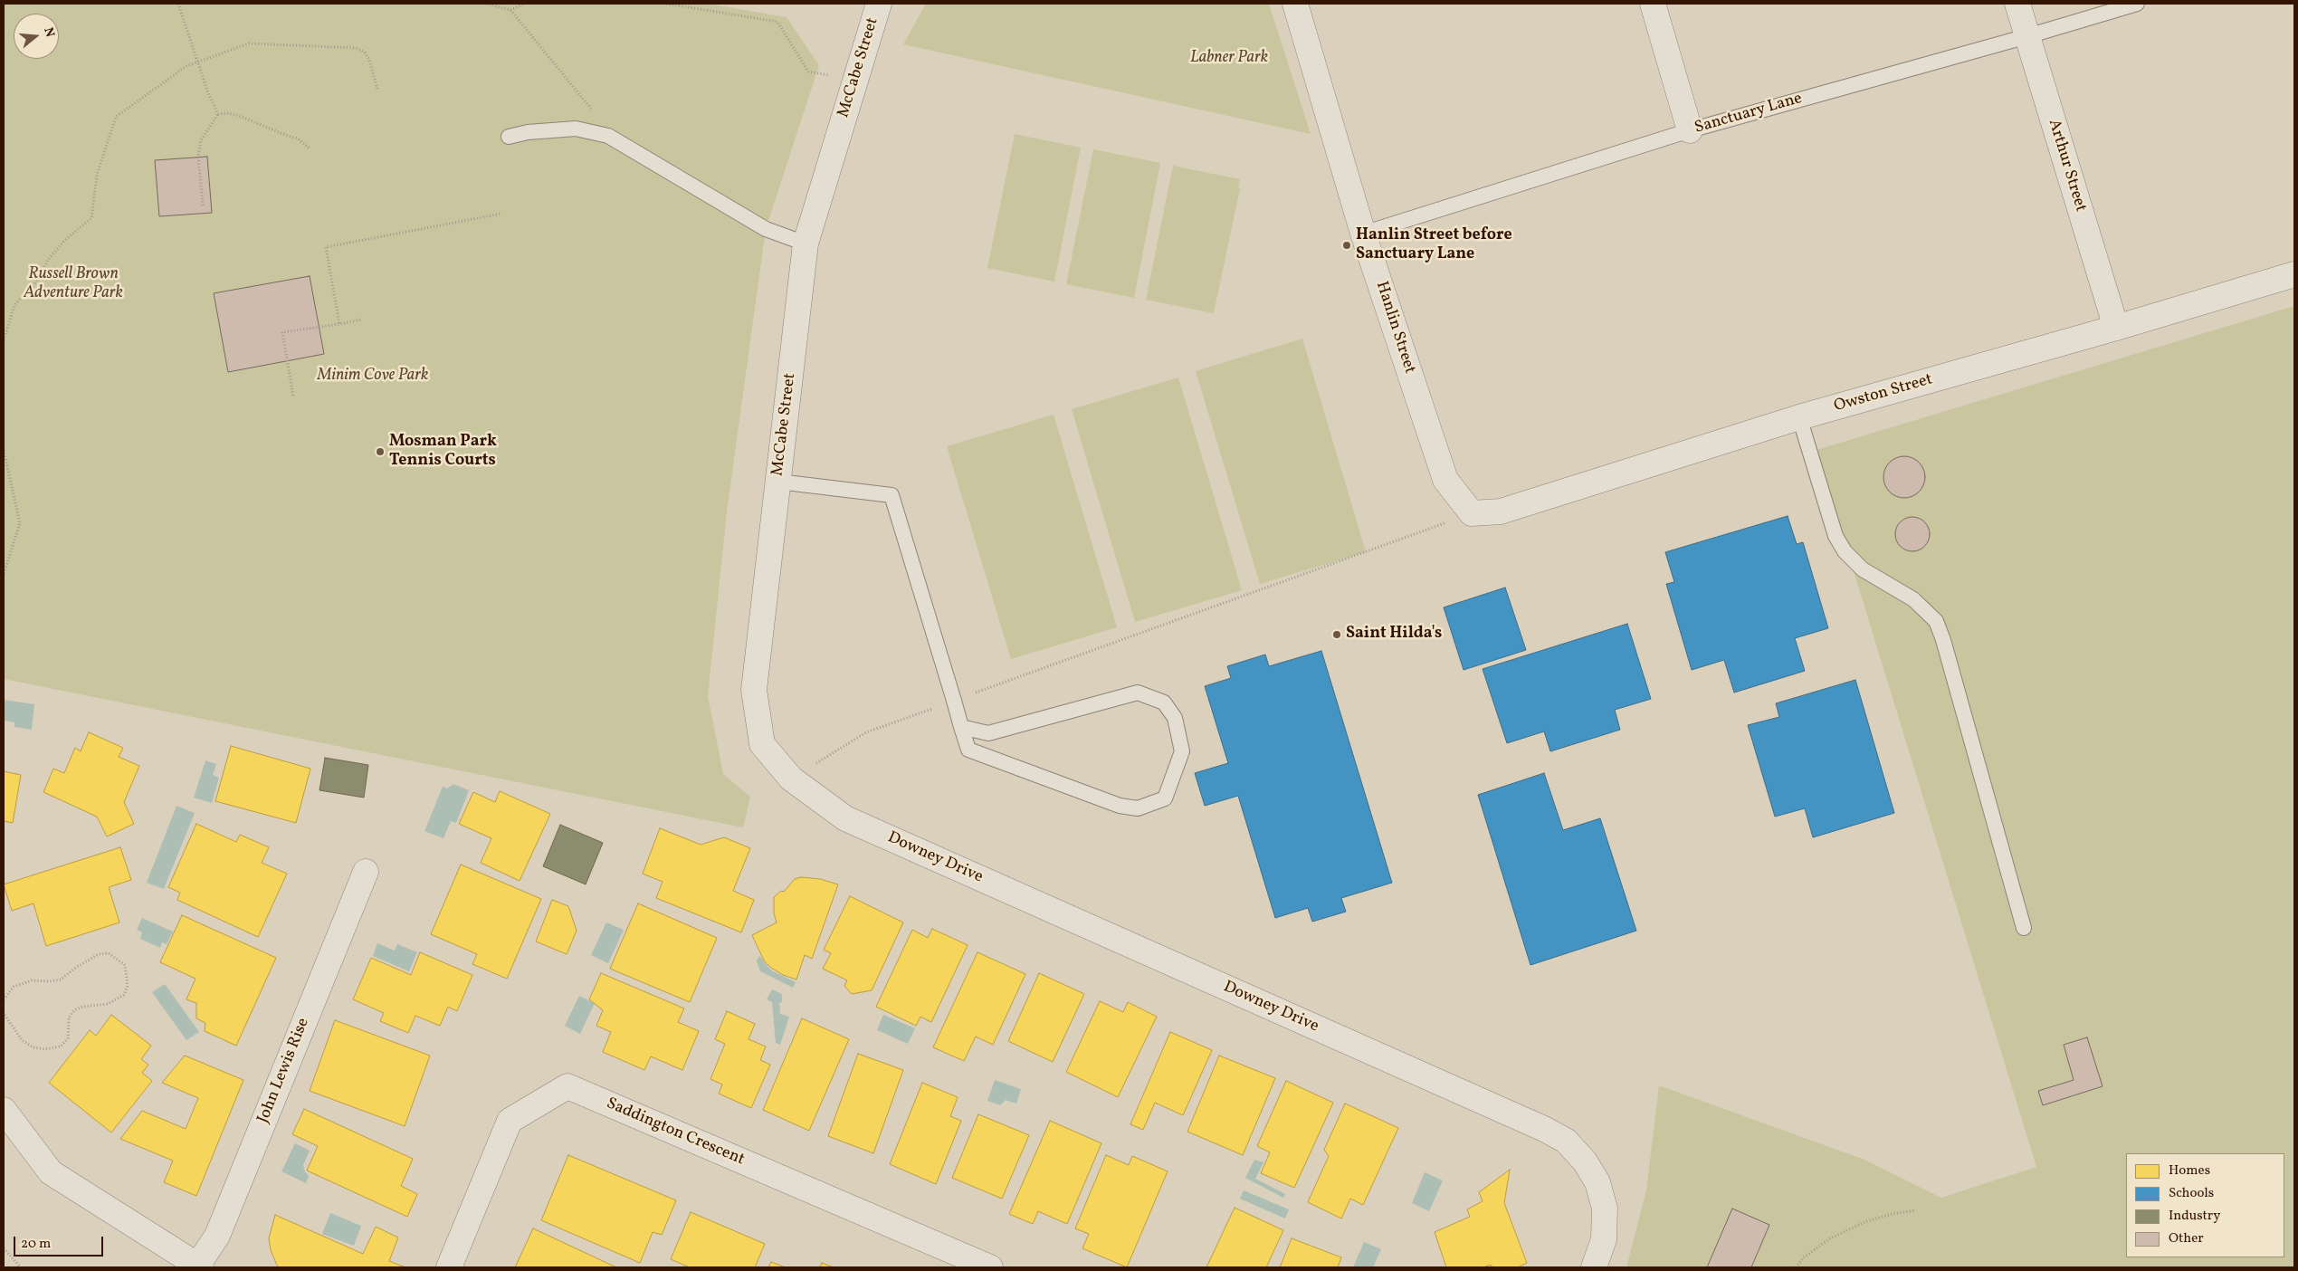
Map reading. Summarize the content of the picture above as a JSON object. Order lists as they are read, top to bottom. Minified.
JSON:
{"streets":{"street":["McCabe Street","Arthur Street","Hanlin Street","Owston Street","Downey Drive","John Lewis Rise","Saddington Crescent"],"lane":["Sanctuary Lane"]},"crossings":[["McCabe Street","Downey Drive"],["Sanctuary Lane","Arthur Street"],["Sanctuary Lane","Hanlin Street"],["Arthur Street","Owston Street"],["Hanlin Street","Owston Street"]],"parks":["Labner Park","Russell Brown Adventure Park","Minim Cove Park"],"places":["Hanlin Street before Sanctuary Lane","Mosman Park Tennis Courts","Saint Hilda's"],"legend":["Homes","Schools","Industry","Other"],"scale_bar":"20 m","north":"right"}
